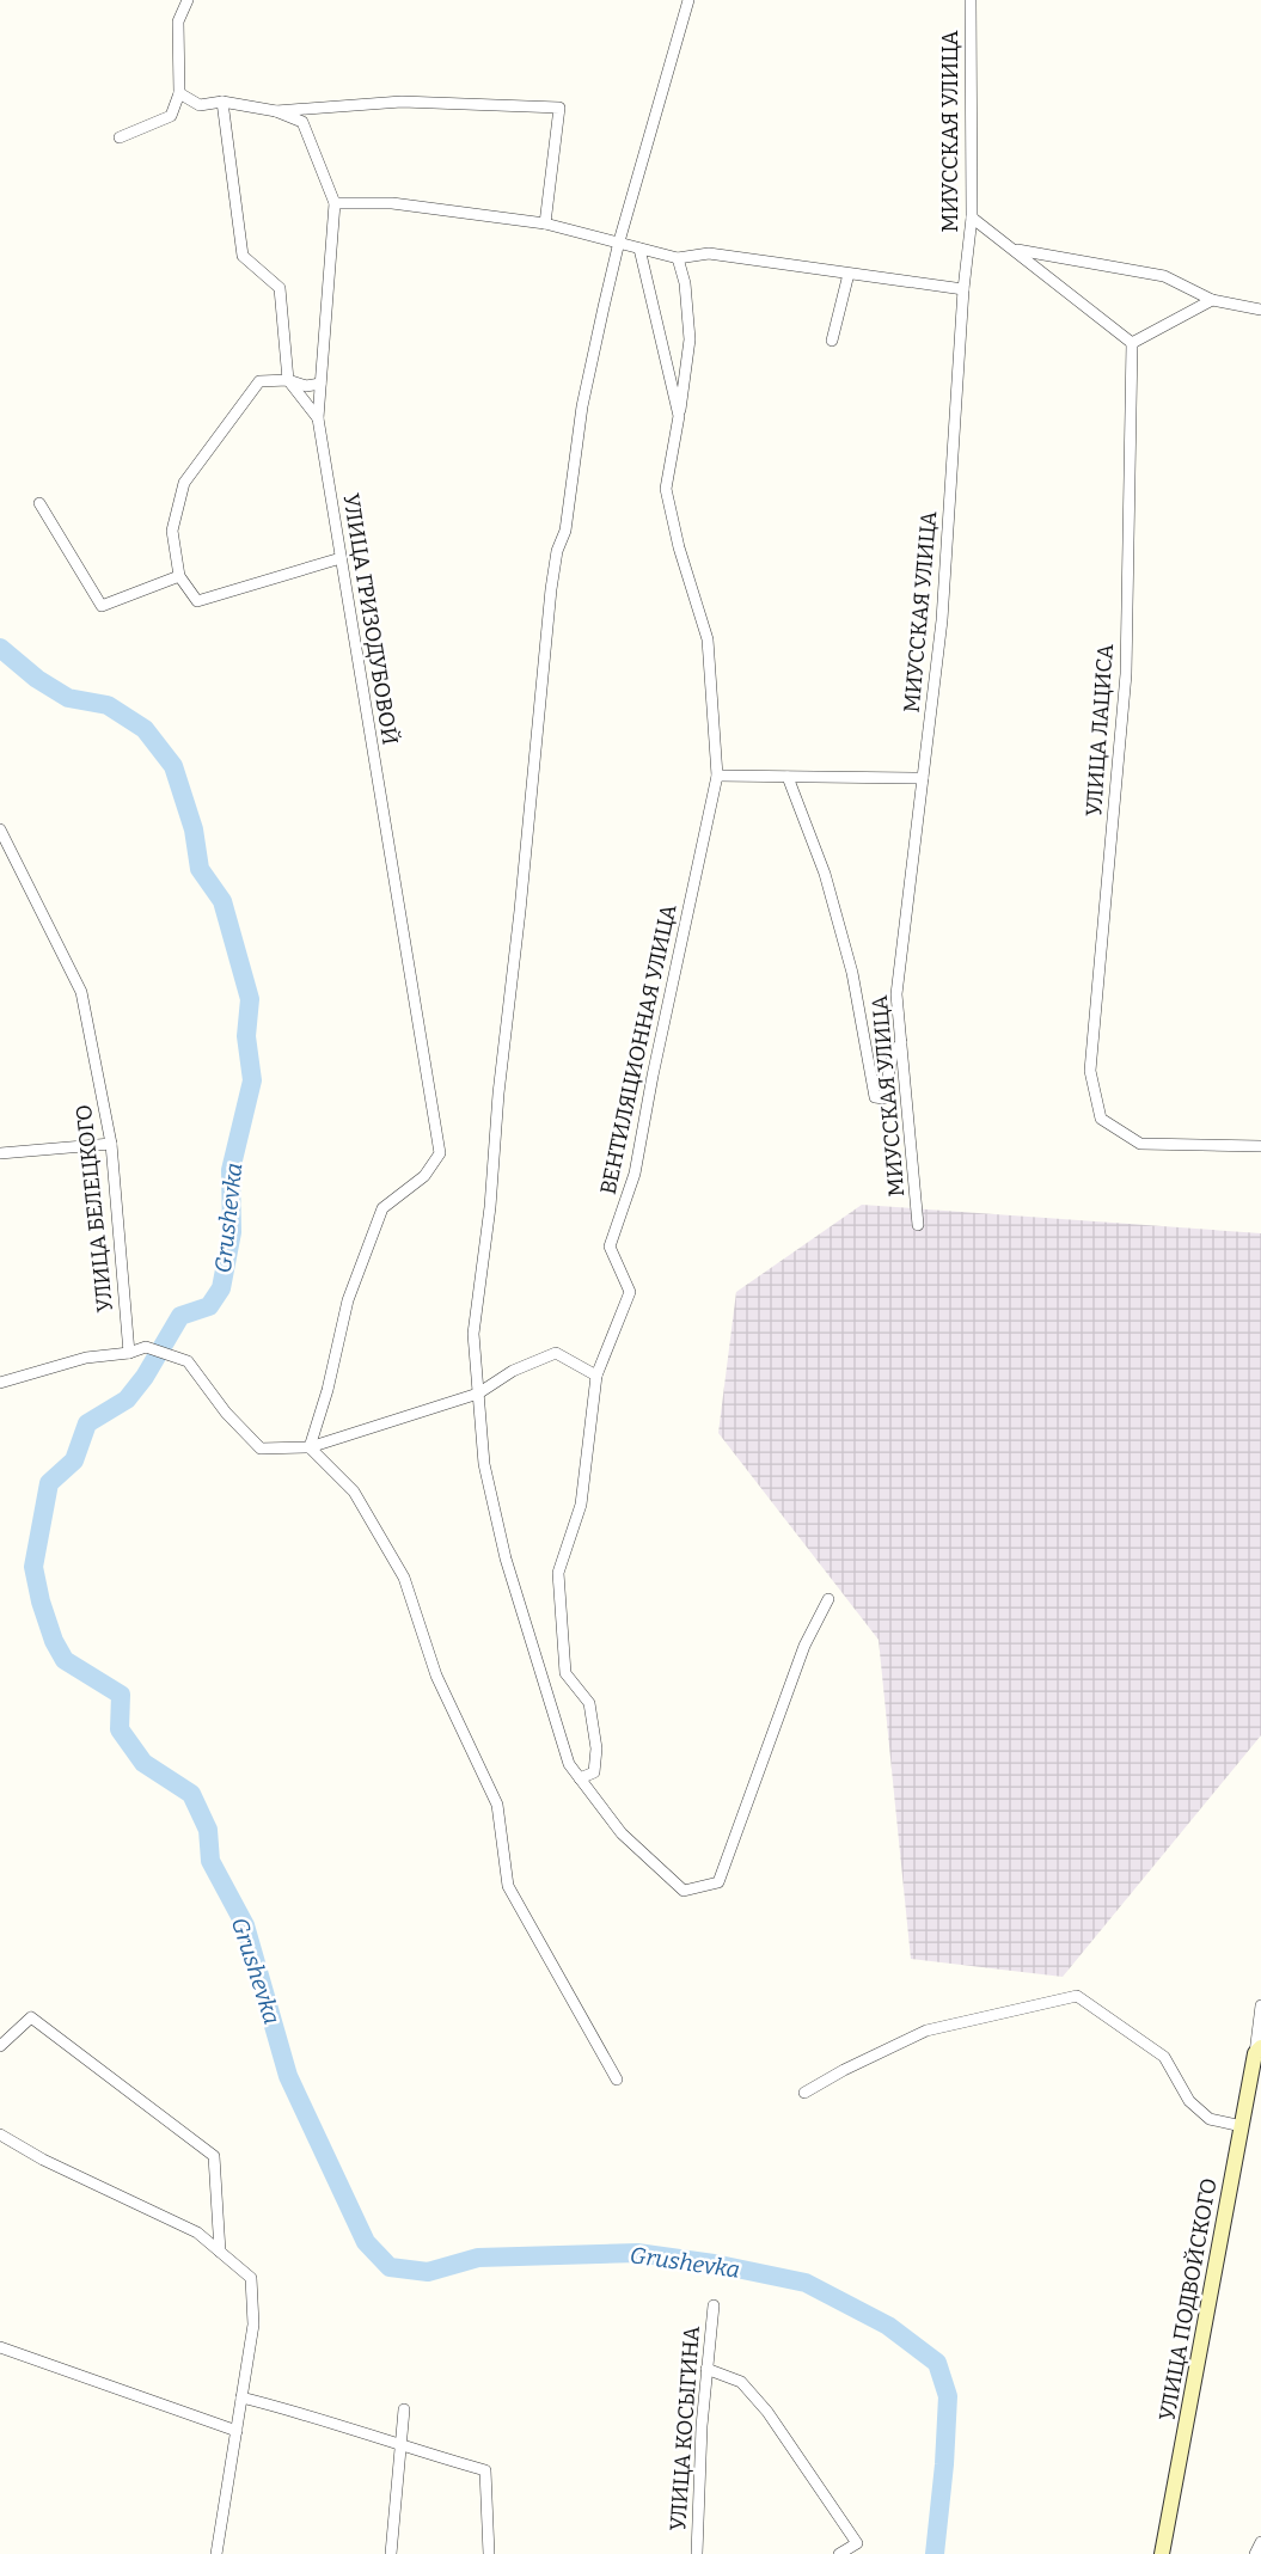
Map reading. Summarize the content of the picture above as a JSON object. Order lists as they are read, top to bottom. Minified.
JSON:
{"streets":{"street":["МИУССКАЯ УЛИЦА","УЛИЦА ГРИЗОДУБОВОЙ","УЛИЦА ЛАЦИСА","ВЕНТИЛЯЦИОННАЯ УЛИЦА","УЛИЦА БЕЛЕЦКОГО","УЛИЦА ПОДВОЙСКОГО","УЛИЦА КОСЫГИНА"]},"water":["Grushevka"]}
